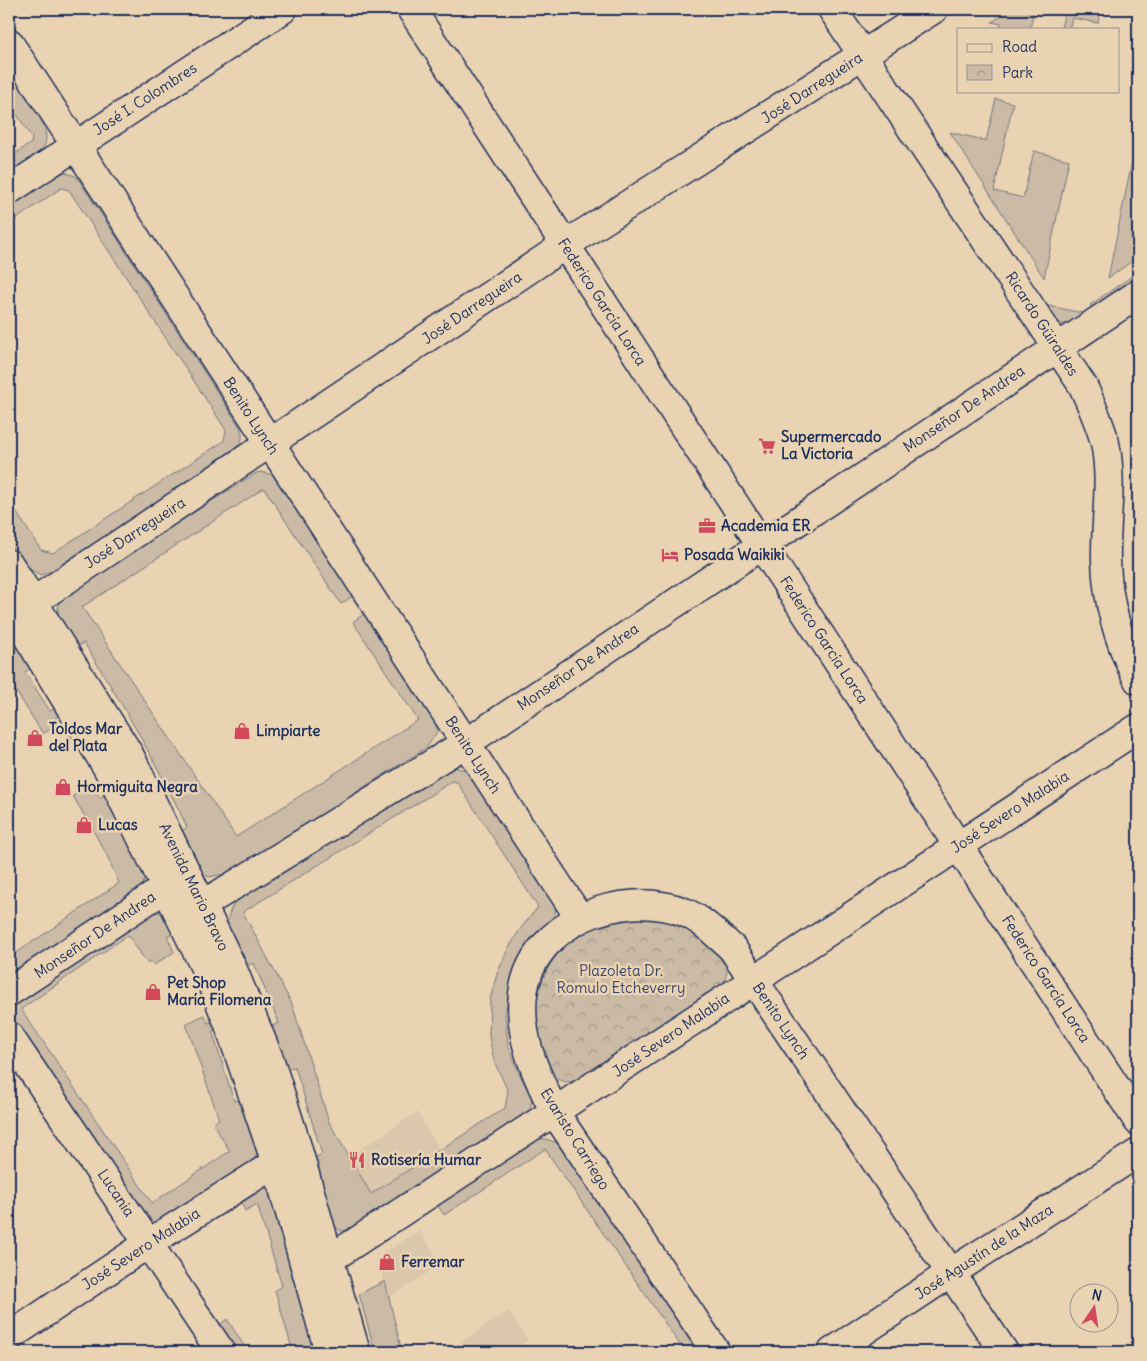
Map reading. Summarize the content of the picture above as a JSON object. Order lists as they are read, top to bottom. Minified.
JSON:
{"streets":{"street":["José Darregueira","José I. Colombres","Federico García Lorca","Ricardo Güiraldes","Monseñor De Andrea","Benito Lynch","José Severo Malabia","Avenida Mario Bravo","Evaristo Carriego","Lucania","José Agustín de la Maza"]},"crossings":[["José Darregueira","Federico García Lorca"],["José Darregueira","Ricardo Güiraldes"],["José Darregueira","Benito Lynch"],["José Darregueira","Avenida Mario Bravo"],["José I. Colombres","Benito Lynch"],["Federico García Lorca","Monseñor De Andrea"],["Federico García Lorca","José Severo Malabia"],["Ricardo Güiraldes","Monseñor De Andrea"],["Monseñor De Andrea","Benito Lynch"],["Monseñor De Andrea","Avenida Mario Bravo"],["Benito Lynch","José Severo Malabia"],["Benito Lynch","Evaristo Carriego"],["Benito Lynch","José Agustín de la Maza"],["José Severo Malabia","Avenida Mario Bravo"],["José Severo Malabia","Evaristo Carriego"],["José Severo Malabia","Lucania"]],"parks":["Plazoleta Dr. Romulo Etcheverry"],"places":{"supermarket":["Supermercado La Victoria"],"office":["Academia ER"],"hotel":["Posada Waikiki"],"shop":["Limpiarte","Toldos Mar del Plata","Hormiguita Negra","Lucas","Pet Shop María Filomena","Ferremar"],"restaurant":["Rotisería Humar"]},"legend":["Road","Park"],"north":"top"}
